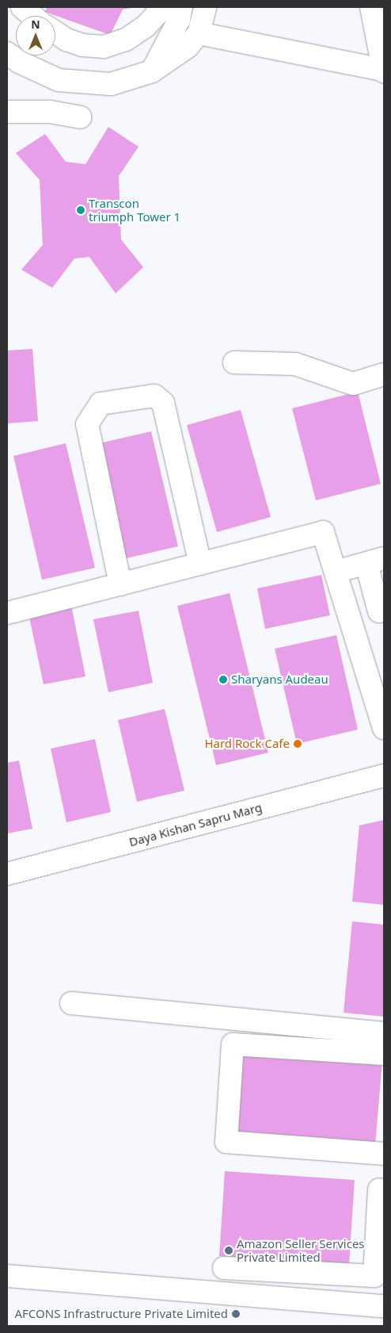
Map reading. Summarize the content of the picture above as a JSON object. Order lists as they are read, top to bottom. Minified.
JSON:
{"streets":{"street":["Daya Kishan Sapru Marg"]},"places":["Transcon triumph Tower 1","Sharyans Audeau","Hard Rock Cafe","Amazon Seller Services Private Limited","AFCONS Infrastructure Private Limited"],"north":"top"}
